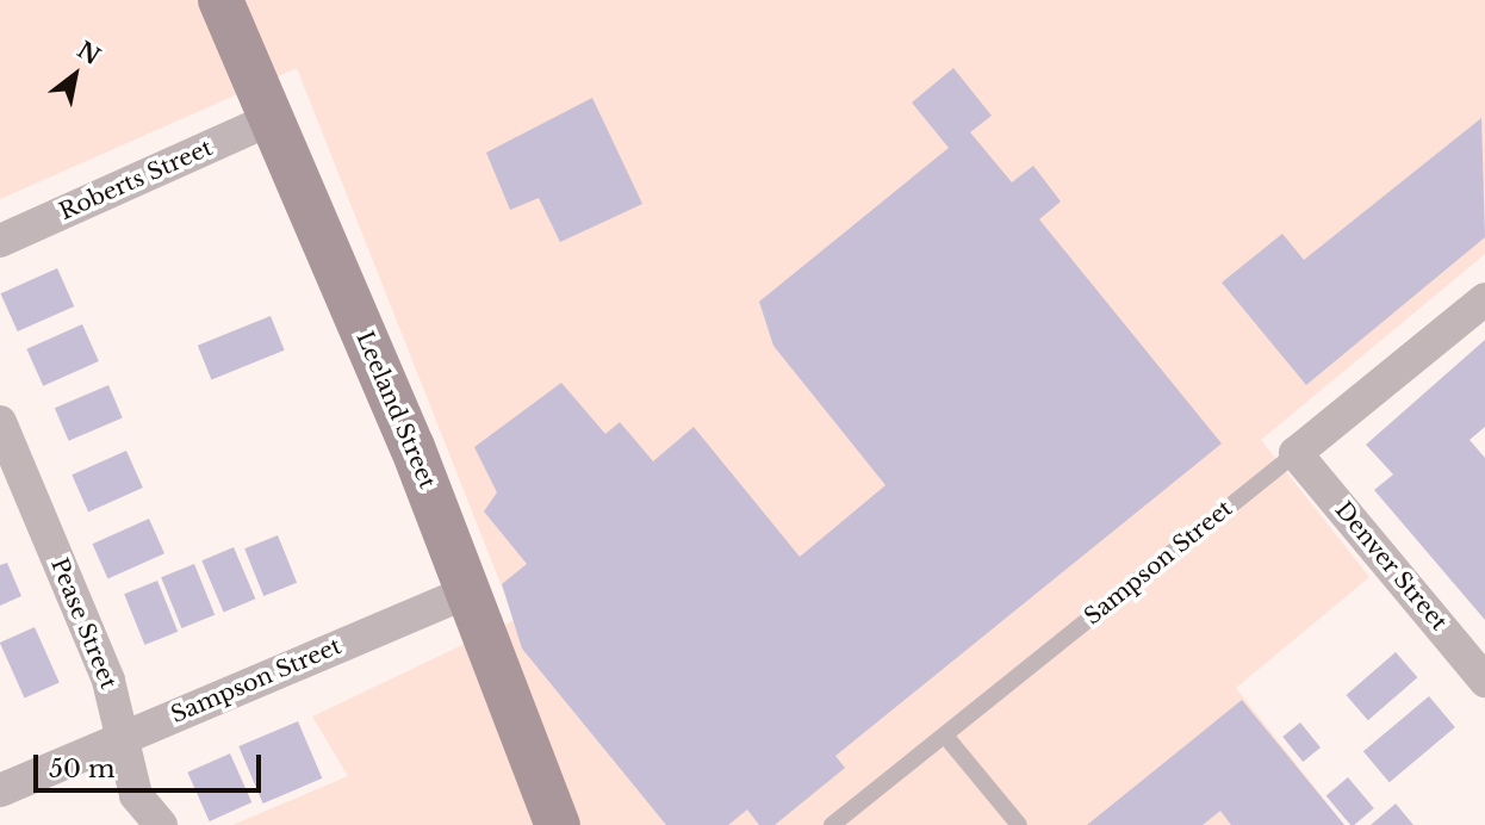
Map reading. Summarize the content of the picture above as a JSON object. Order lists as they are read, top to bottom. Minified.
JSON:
{"streets":{"main road":["Leeland Street"],"street":["Roberts Street","Sampson Street","Denver Street","Pease Street"]},"crossings":[["Roberts Street","Leeland Street"],["Leeland Street","Sampson Street"],["Sampson Street","Denver Street"],["Sampson Street","Pease Street"]],"scale_bar":"50 m","north":"top right"}
